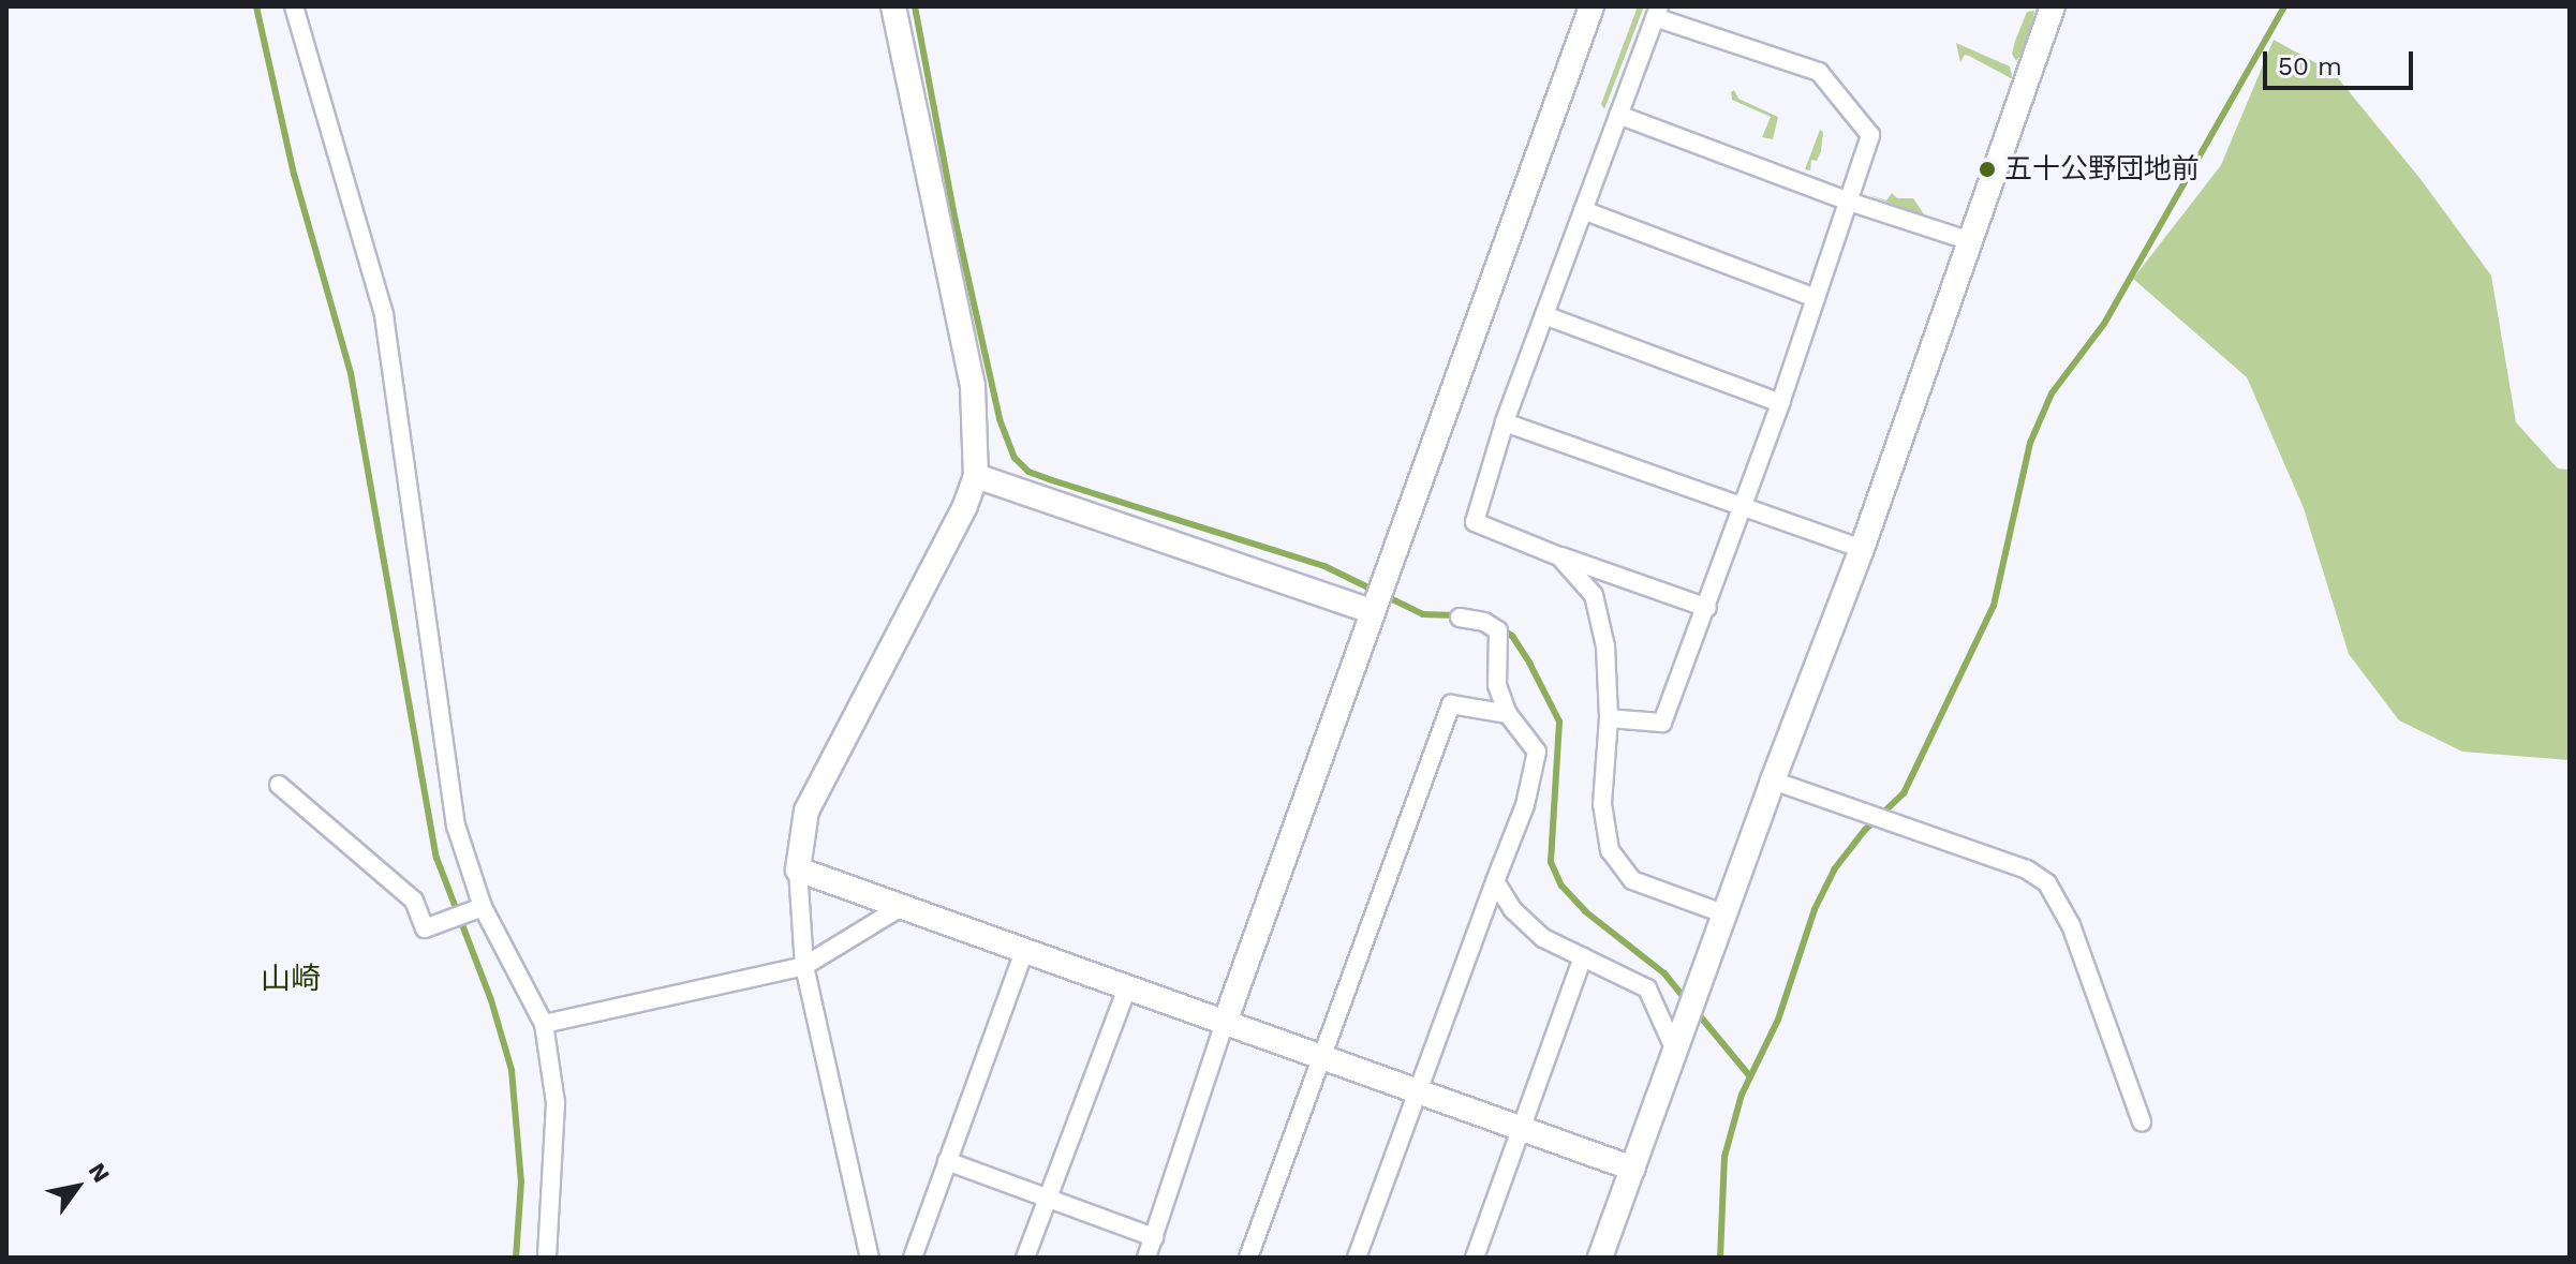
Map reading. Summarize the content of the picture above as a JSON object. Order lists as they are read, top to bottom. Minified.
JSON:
{"districts":["山崎"],"places":["五十公野団地前"],"scale_bar":"50 m","north":"top right"}
